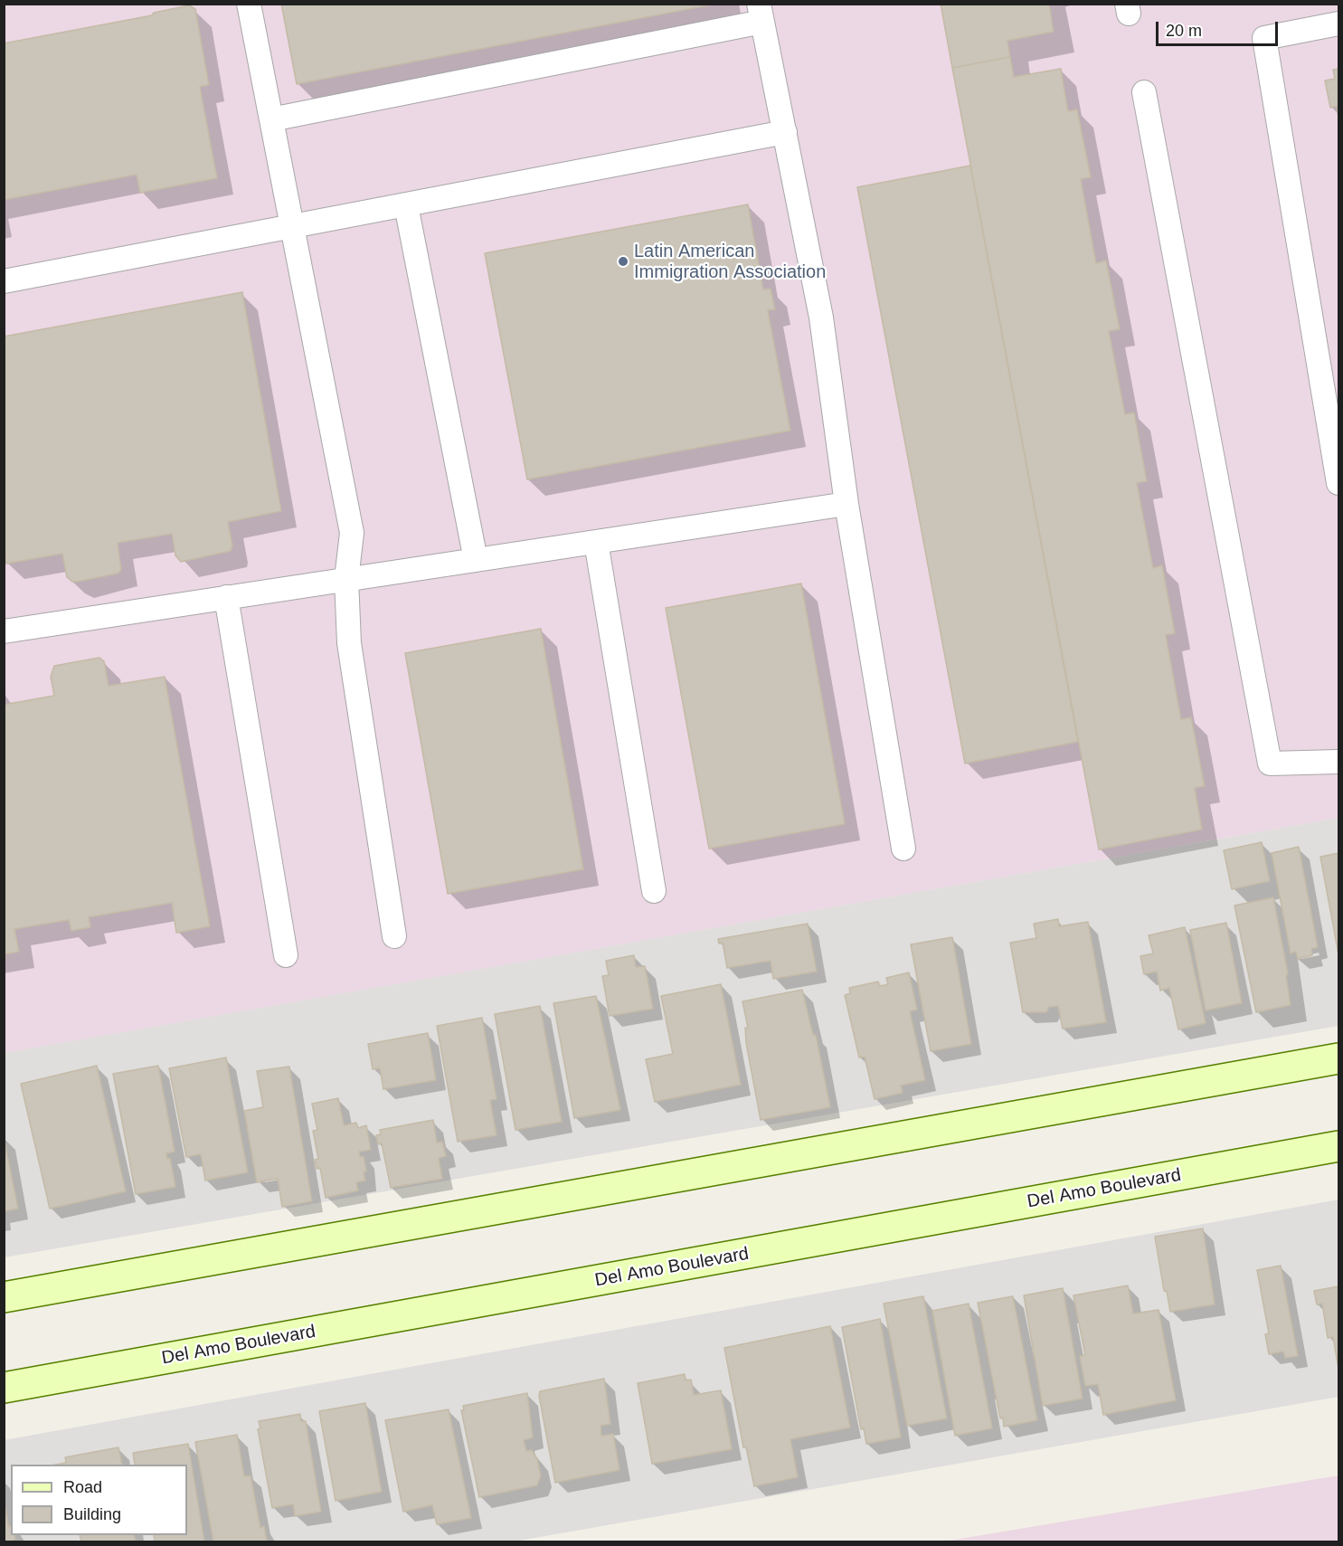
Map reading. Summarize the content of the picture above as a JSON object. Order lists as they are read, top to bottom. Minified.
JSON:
{"streets":{"main road":["Del Amo Boulevard"]},"places":["Latin American Immigration Association"],"legend":["Road","Building"],"scale_bar":"20 m"}
